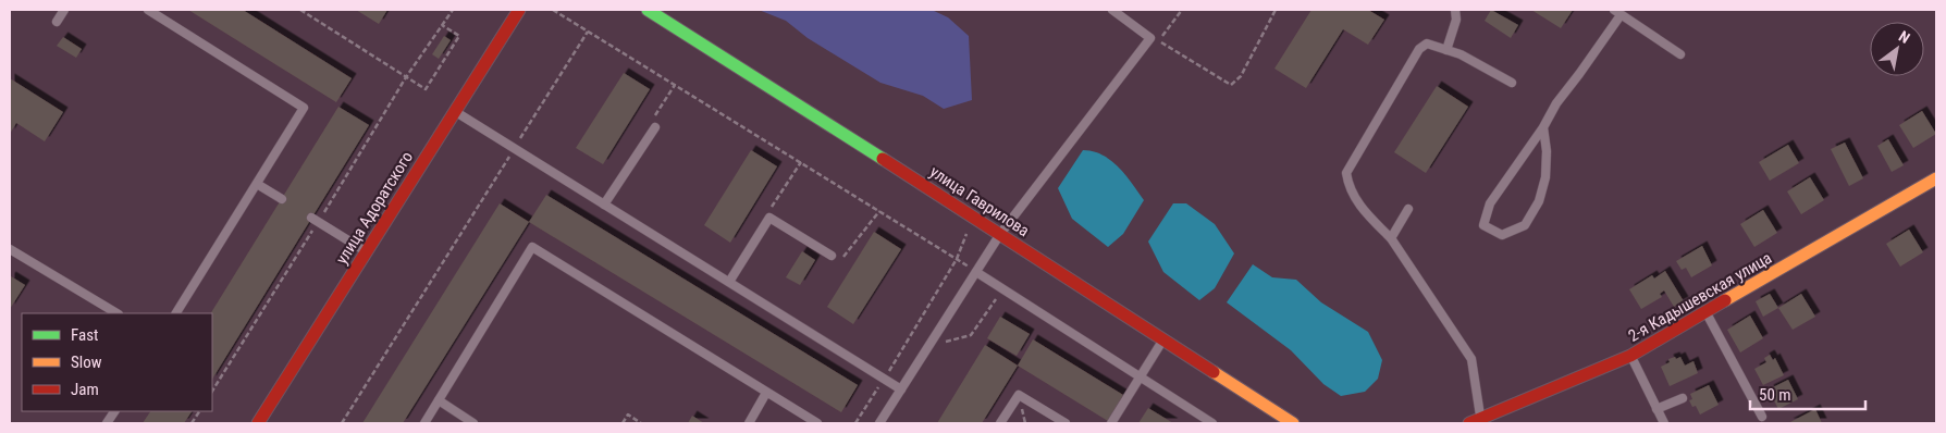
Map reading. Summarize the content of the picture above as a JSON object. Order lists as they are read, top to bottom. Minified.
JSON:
{"streets":{"street":["улица Гаврилова","улица Адоратского","2-я Кадышевская улица"]},"legend":["Fast","Slow","Jam"],"scale_bar":"50 m","north":"top right"}
